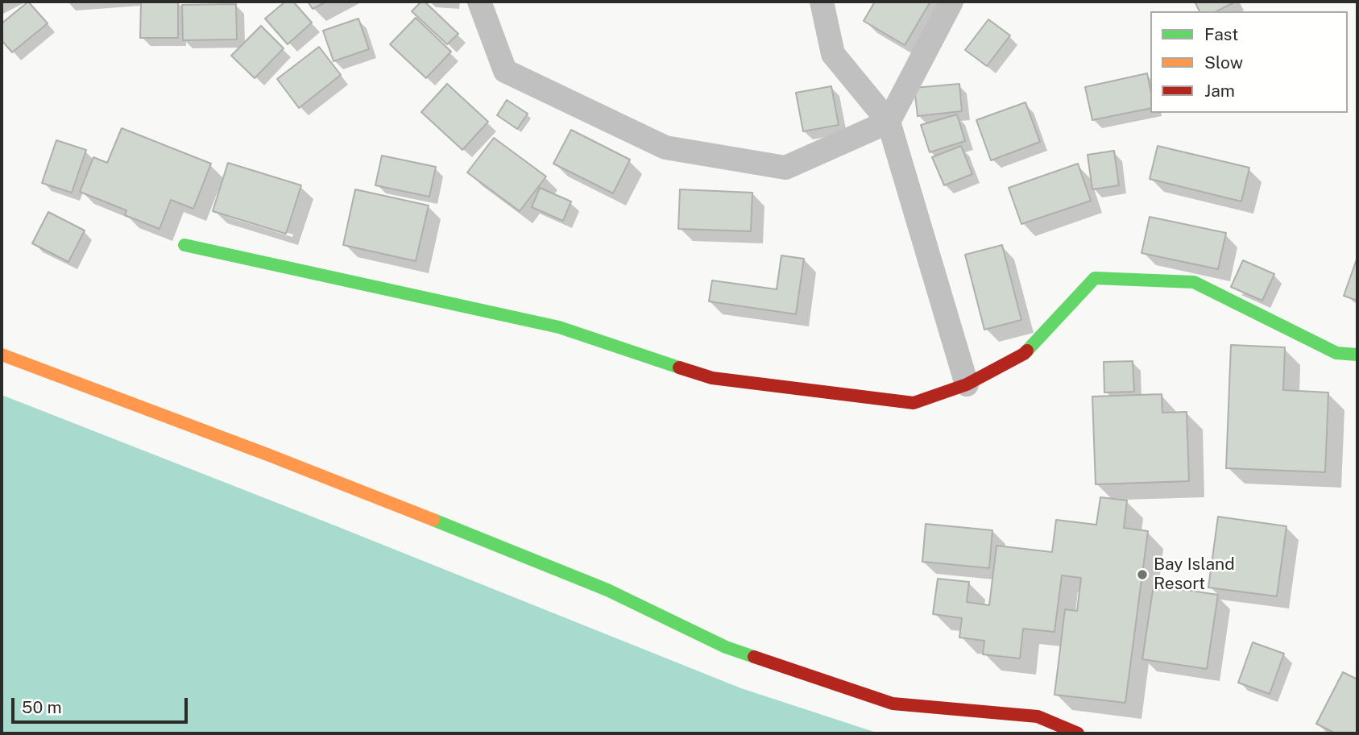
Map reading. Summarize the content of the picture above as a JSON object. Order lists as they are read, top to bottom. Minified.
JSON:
{"places":["Bay Island Resort"],"legend":["Fast","Slow","Jam"],"scale_bar":"50 m"}
